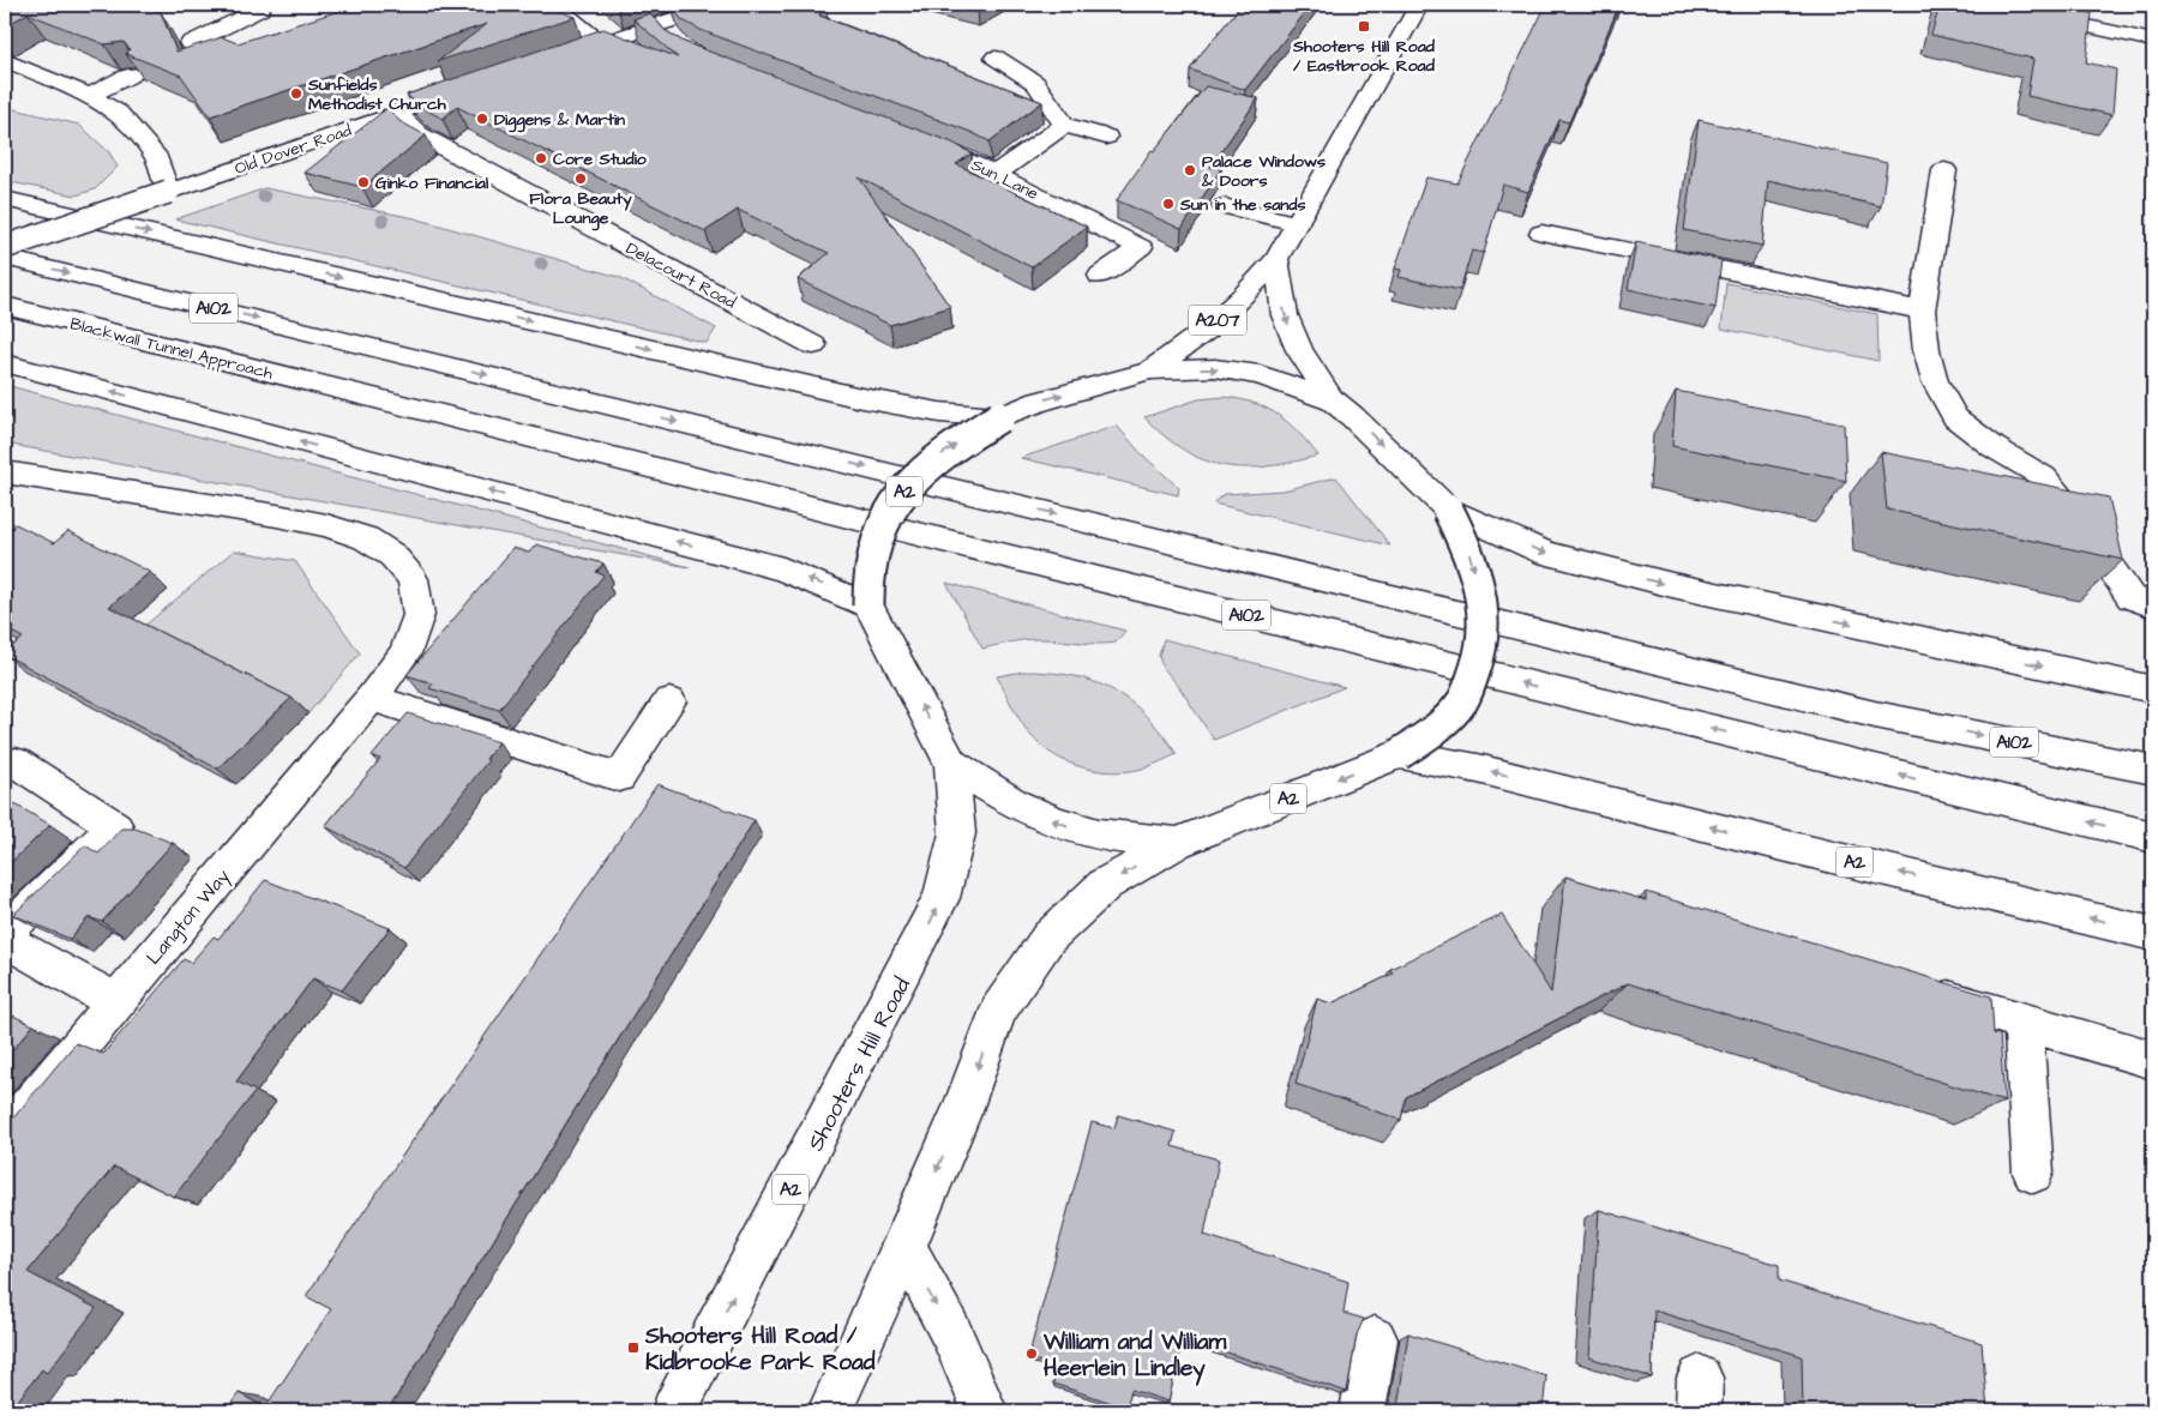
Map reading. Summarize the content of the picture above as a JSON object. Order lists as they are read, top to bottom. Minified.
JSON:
{"streets":{"main road":["Old Dover Road","Sun Lane","Delacourt Road","A102","A207","Blackwall Tunnel Approach","A2","Langton Way","Shooters Hill Road"]},"crossings":[["Old Dover Road","Delacourt Road"],["A207","A2"],["A2","Shooters Hill Road"]],"places":{"transit":["Shooters Hill Road / Eastbrook Road","Shooters Hill Road / Kidbrooke Park Road"],"other":["Sunfields Methodist Church","Diggens & Martin","Core Studio","Palace Windows & Doors","Flora Beauty Lounge","Ginko Financial","Sun in the sands","William and William Heerlein Lindley"]}}
